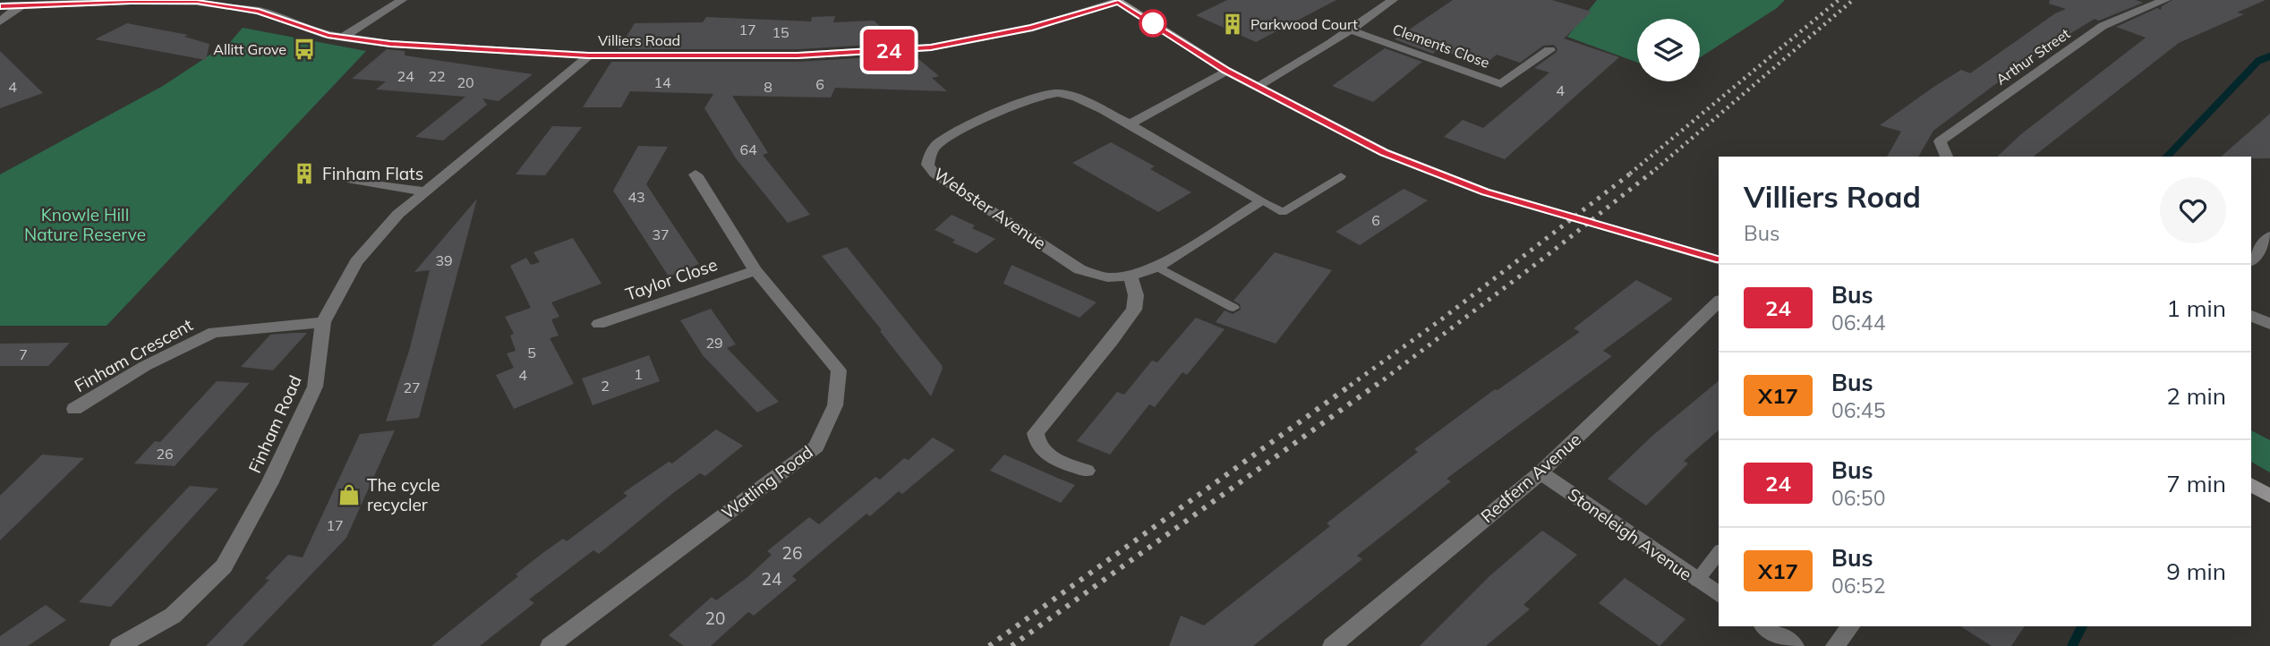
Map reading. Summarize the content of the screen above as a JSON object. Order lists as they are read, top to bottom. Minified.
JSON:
{"streets":{"street":["Villiers Road","Clements Close","Arthur Street","Webster Avenue","Taylor Close","Finham Crescent","Finham Road","Redfern Avenue","Watling Road","Stoneleigh Avenue"]},"crossings":[["Villiers Road","Finham Road"],["Taylor Close","Watling Road"],["Finham Crescent","Finham Road"],["Redfern Avenue","Stoneleigh Avenue"]],"parks":["Knowle Hill Nature Reserve"],"places":{"building":["Parkwood Court","Finham Flats"],"bus stop":["Allitt Grove"],"shop":["The cycle recycler"]},"lines":["bus line 24"],"house_numbers":["17","15","24","22","20","14","6","4","8","4","64","43","6","37","39","29","5","7","1","4","2","27","26","17","26","24","20"],"page":{"on_map":"24","heading":["Villiers Road","Bus"],"list":[{"mark":"24","name":"Bus","note":"06:44","value":"1 min"},{"mark":"X17","name":"Bus","note":"06:45","value":"2 min"},{"mark":"24","name":"Bus","note":"06:50","value":"7 min"},{"mark":"X17","name":"Bus","note":"06:52","value":"9 min"}]}}
